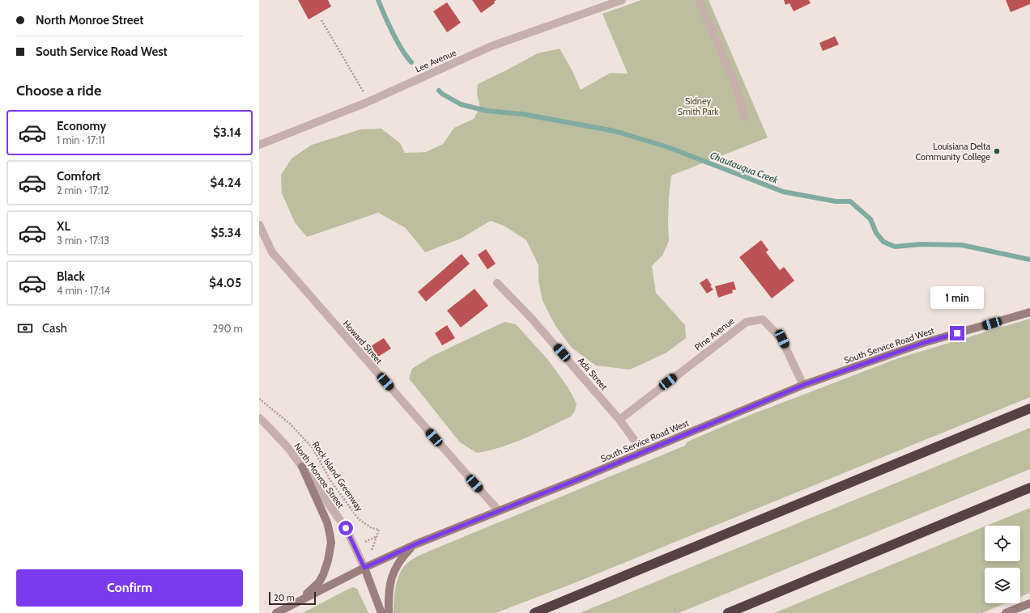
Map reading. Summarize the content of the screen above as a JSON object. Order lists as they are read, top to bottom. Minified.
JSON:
{"streets":{"main road":["South Service Road West"],"street":["Lee Avenue","PIne Avenue","Howard Street","Ada Street","North Monroe Street"],"path":["Rock Island Greenway"]},"crossings":[["PIne Avenue","South Service Road West"],["PIne Avenue","Ada Street"],["Howard Street","South Service Road West"],["South Service Road West","Ada Street"],["South Service Road West","North Monroe Street"],["South Service Road West","Rock Island Greenway"],["North Monroe Street","Rock Island Greenway"]],"water":["Chautauqua Creek"],"parks":["Sidney Smith Park"],"places":["Louisiana Delta Community College"],"scale_bar":"20 m","page":{"banner":["North Monroe Street","South Service Road West"],"heading":"Choose a ride","list":[{"name":"Economy","note":"1 min · 17:11","value":"$3.14"},{"name":"Comfort","note":"2 min · 17:12","value":"$4.24"},{"name":"XL","note":"3 min · 17:13","value":"$5.34"},{"name":"Black","note":"4 min · 17:14","value":"$4.05"}],"bubble":"1 min","pay":["Cash","290 m"],"buttons":"Confirm","scale":"20 m"}}
